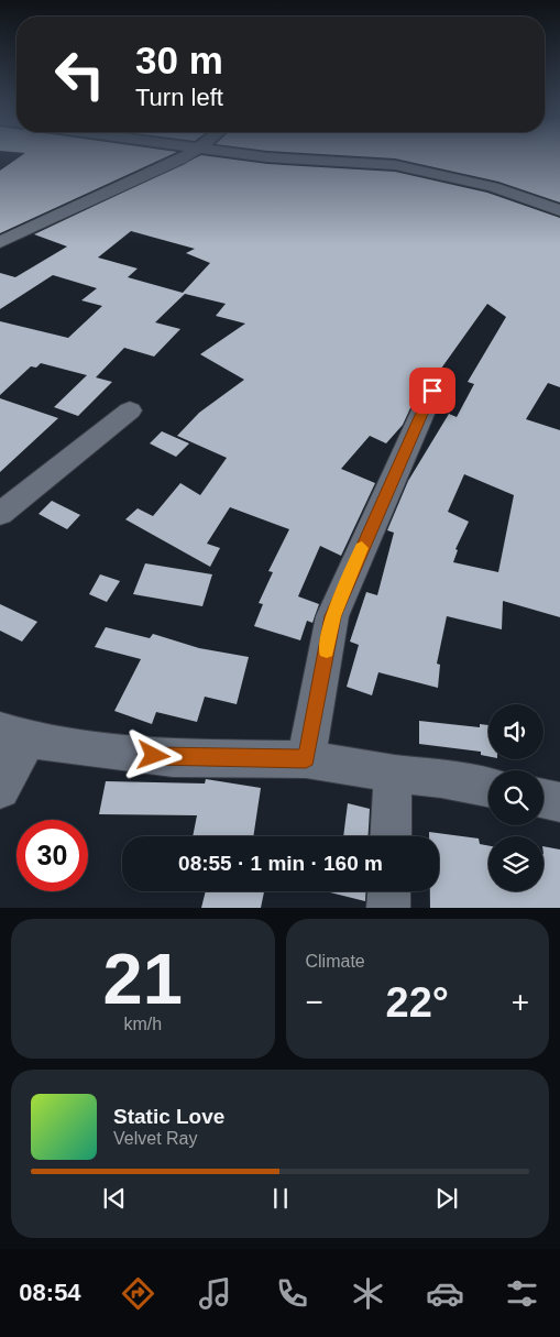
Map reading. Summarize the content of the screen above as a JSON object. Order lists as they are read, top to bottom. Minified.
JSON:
{"page":{"turn":["30 m","Turn left"],"limit":"30","trip":"08:55 · 1 min · 160 m","tile":[["21","km/h"],"Climate"],"heat":["−","22°","+"],"song":["Static Love","Velvet Ray"],"tabs":"08:54"}}
